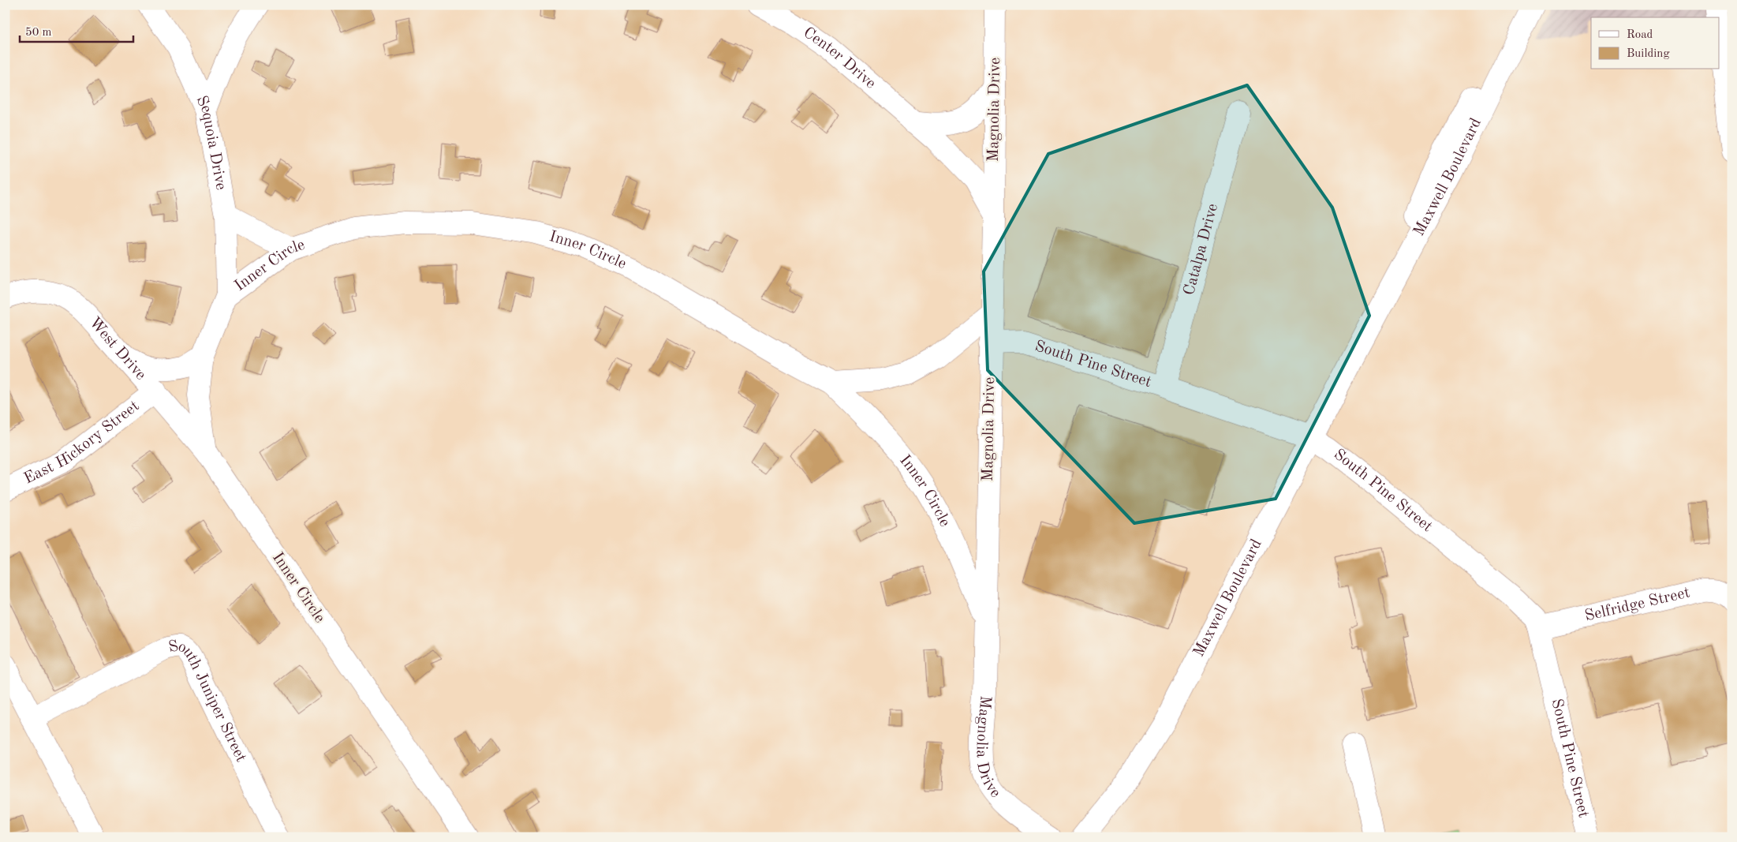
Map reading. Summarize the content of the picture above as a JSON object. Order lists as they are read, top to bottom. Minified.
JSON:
{"streets":{"street":["Center Drive","Magnolia Drive","Sequoia Drive","Maxwell Boulevard","Catalpa Drive","Inner Circle","West Drive","South Pine Street","East Hickory Street","Selfridge Street","South Juniper Street"]},"crossings":[["Center Drive","Magnolia Drive"],["Magnolia Drive","Inner Circle"],["Magnolia Drive","South Pine Street"],["Sequoia Drive","Inner Circle"],["Maxwell Boulevard","South Pine Street"],["Catalpa Drive","South Pine Street"],["Inner Circle","West Drive"],["West Drive","East Hickory Street"],["South Pine Street","Selfridge Street"]],"legend":["Road","Building"],"scale_bar":"50 m"}
